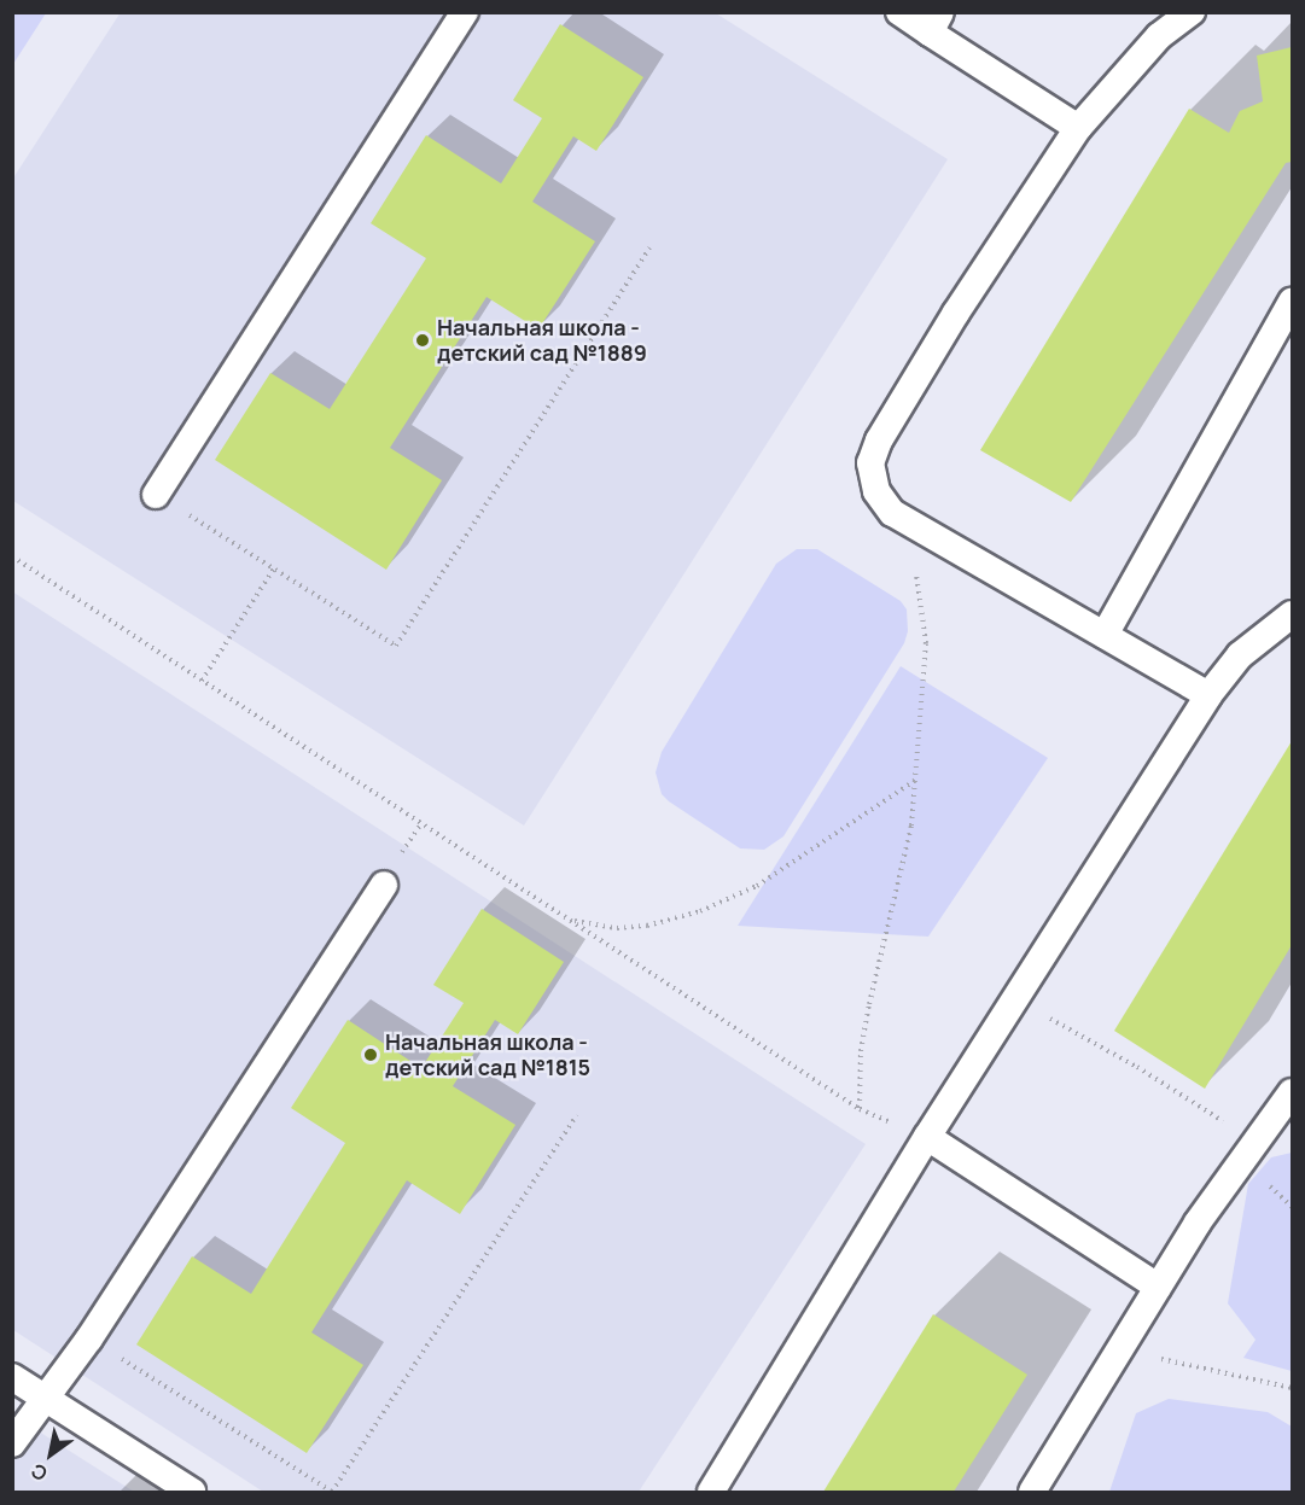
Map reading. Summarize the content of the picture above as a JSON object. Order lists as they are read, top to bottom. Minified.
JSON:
{"places":["Начальная школа - детский сад №1889","Начальная школа - детский сад №1815"],"north":"bottom left"}
